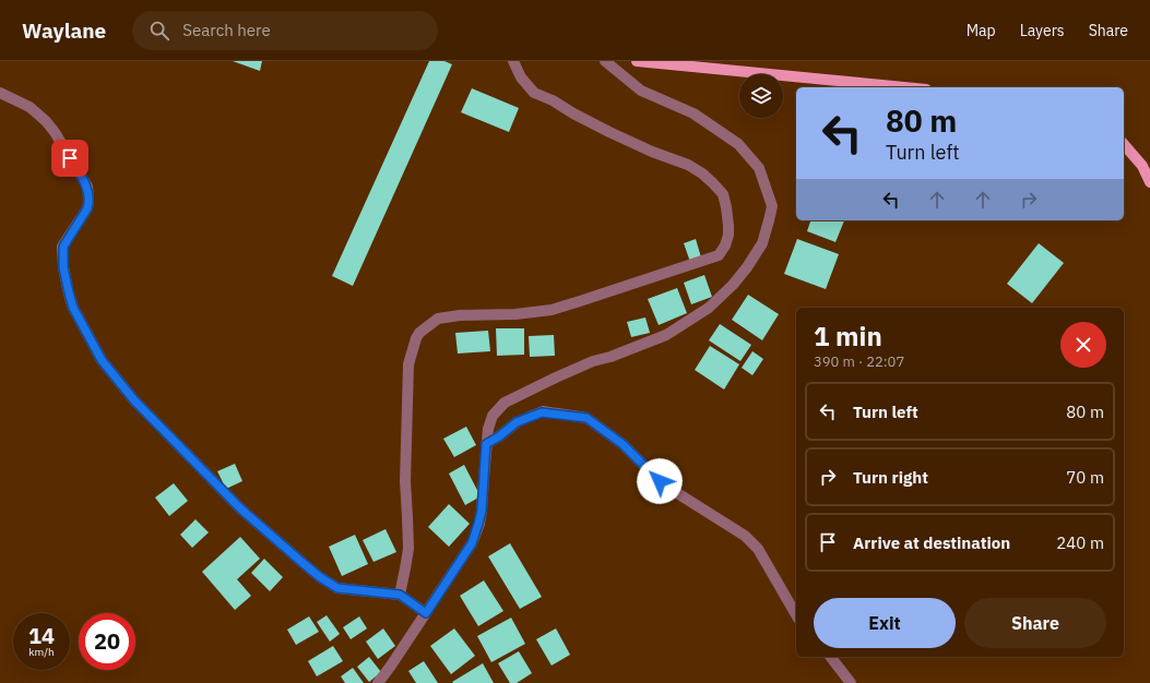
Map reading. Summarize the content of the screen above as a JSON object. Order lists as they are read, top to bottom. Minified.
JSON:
{"page":{"header":"Waylane","search":"Search here","nav":["Map","Layers","Share"],"turn":["80 m","Turn left"],"heading":["1 min","390 m · 22:07"],"list":[{"name":"Turn left","value":"80 m"},{"name":"Turn right","value":"70 m"},{"name":"Arrive at destination","value":"240 m"}],"buttons":["Exit","Share"],"speed":"14 km/h","limit":"20"}}
